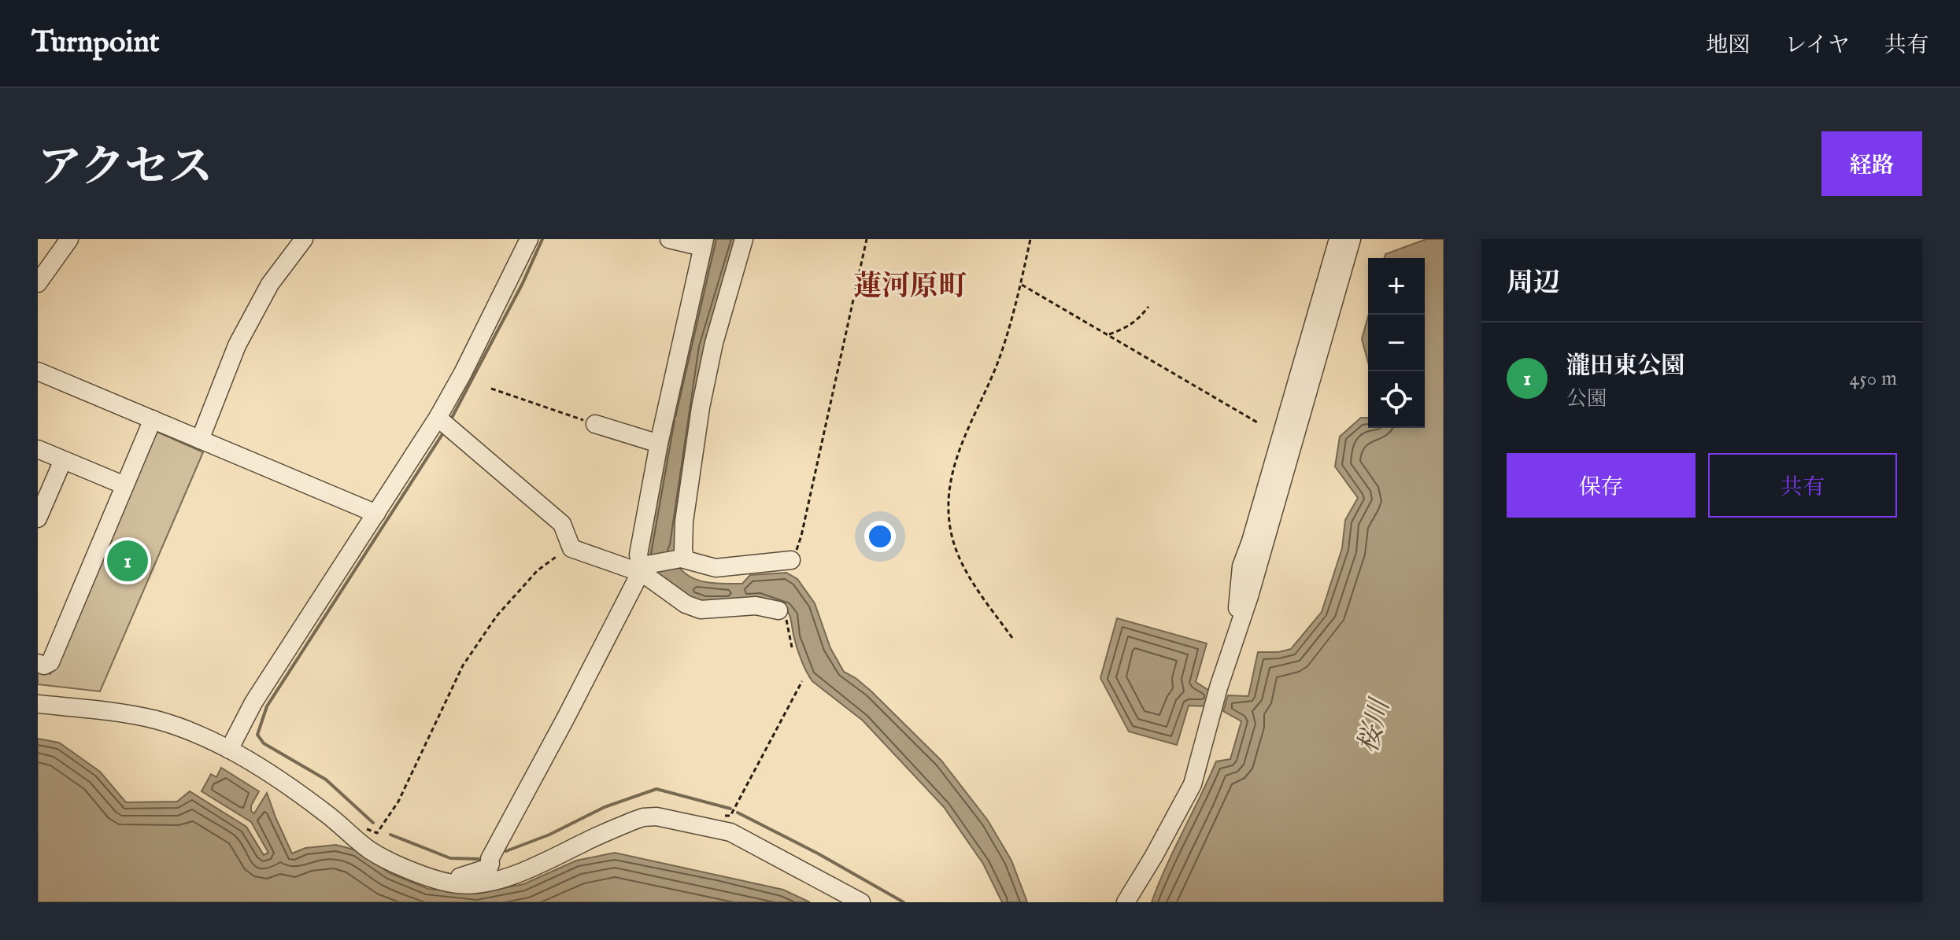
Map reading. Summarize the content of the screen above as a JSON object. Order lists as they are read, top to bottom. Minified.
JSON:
{"districts":["蓮河原町"],"water":["桜川"],"page":{"header":"Turnpoint","nav":["地図","レイヤ","共有"],"title":"アクセス","buttons":["経路",["保存","共有"]],"heading":"周辺","map_buttons":["+","−"],"list":[{"mark":"1","name":"瀧田東公園","note":"公園","value":"450 m"}],"pins":"1"}}
